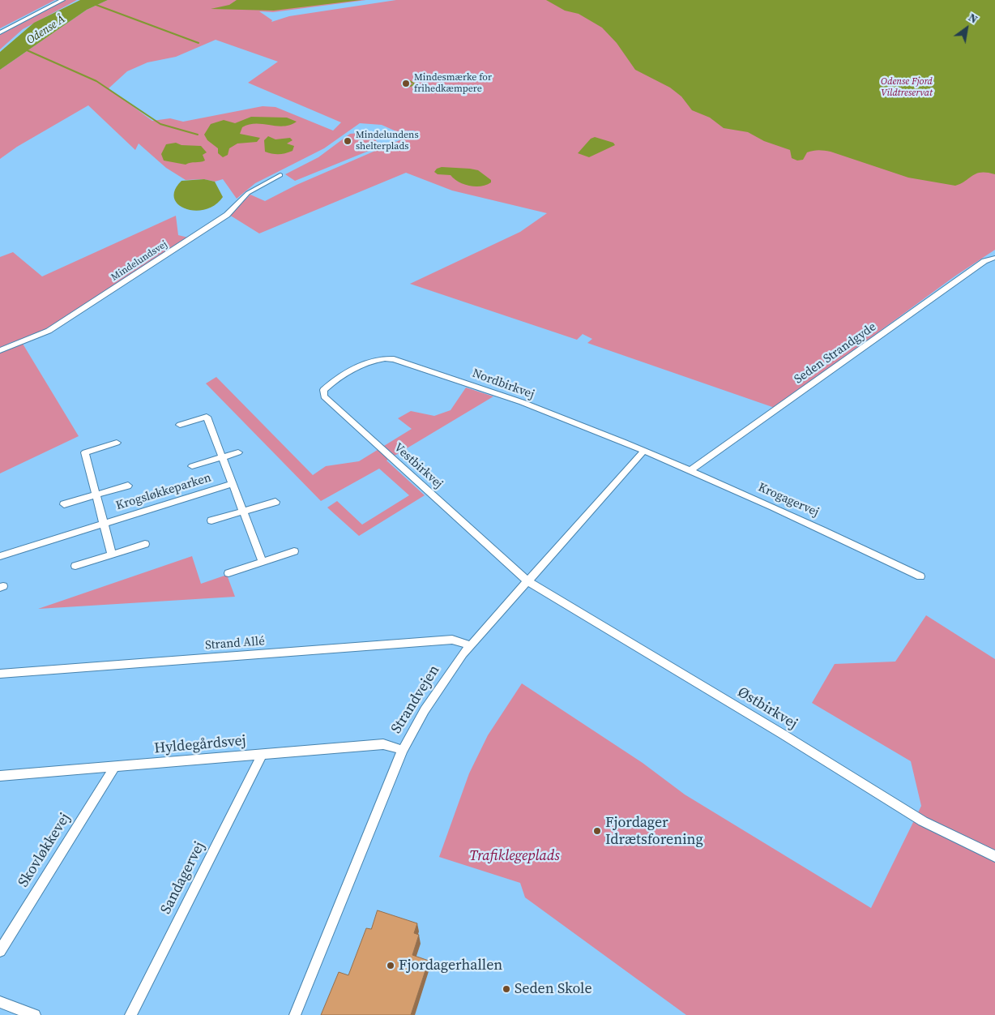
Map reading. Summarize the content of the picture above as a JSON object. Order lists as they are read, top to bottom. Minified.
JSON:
{"streets":{"street":["Mindelundsvej","Seden Strandgyde","Nordbirkvej","Vestbirkvej","Krogsløkkeparken","Krogagervej","Strand Allé","Strandvejen","Østbirkvej","Hyldegårdsvej","Skovløkkevej","Sandagervej"]},"crossings":[["Seden Strandgyde","Krogagervej"],["Nordbirkvej","Vestbirkvej"],["Nordbirkvej","Krogagervej"],["Nordbirkvej","Strandvejen"],["Vestbirkvej","Strandvejen"],["Vestbirkvej","Østbirkvej"],["Krogagervej","Strandvejen"],["Strand Allé","Strandvejen"],["Strandvejen","Østbirkvej"],["Strandvejen","Hyldegårdsvej"],["Hyldegårdsvej","Skovløkkevej"],["Hyldegårdsvej","Sandagervej"]],"water":["Odense Å"],"parks":["Odense Fjord Vildtreservat","Trafiklegeplads"],"places":["Mindesmærke for frihedkæmpere","Mindelundens shelterplads","Fjordager Idrætsforening","Fjordagerhallen","Seden Skole"],"north":"top right"}
